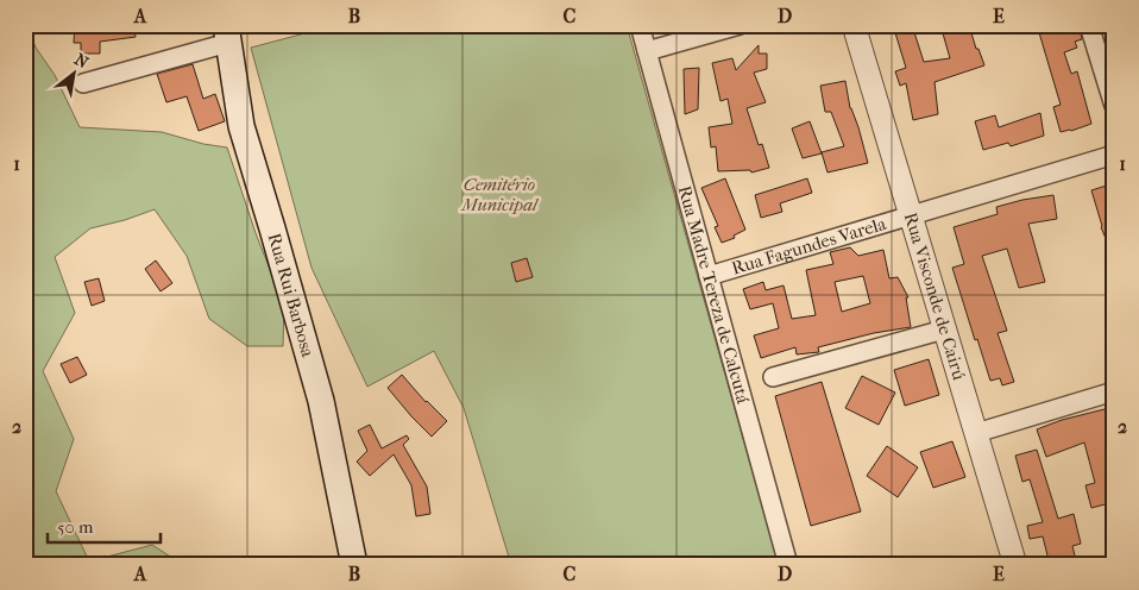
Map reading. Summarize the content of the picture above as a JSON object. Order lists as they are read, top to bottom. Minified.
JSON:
{"streets":{"main road":["Rua Rui Barbosa"],"street":["Rua Fagundes Varela","Rua Madre Tereza de Calcutá","Rua Visconde de Cairú"]},"crossings":[["Rua Fagundes Varela","Rua Madre Tereza de Calcutá"],["Rua Fagundes Varela","Rua Visconde de Cairú"]],"parks":["Cemitério Municipal"],"scale_bar":"50 m","north":"top right","grid":{"columns":["A","B","C","D","E"],"rows":["1","2"]}}
